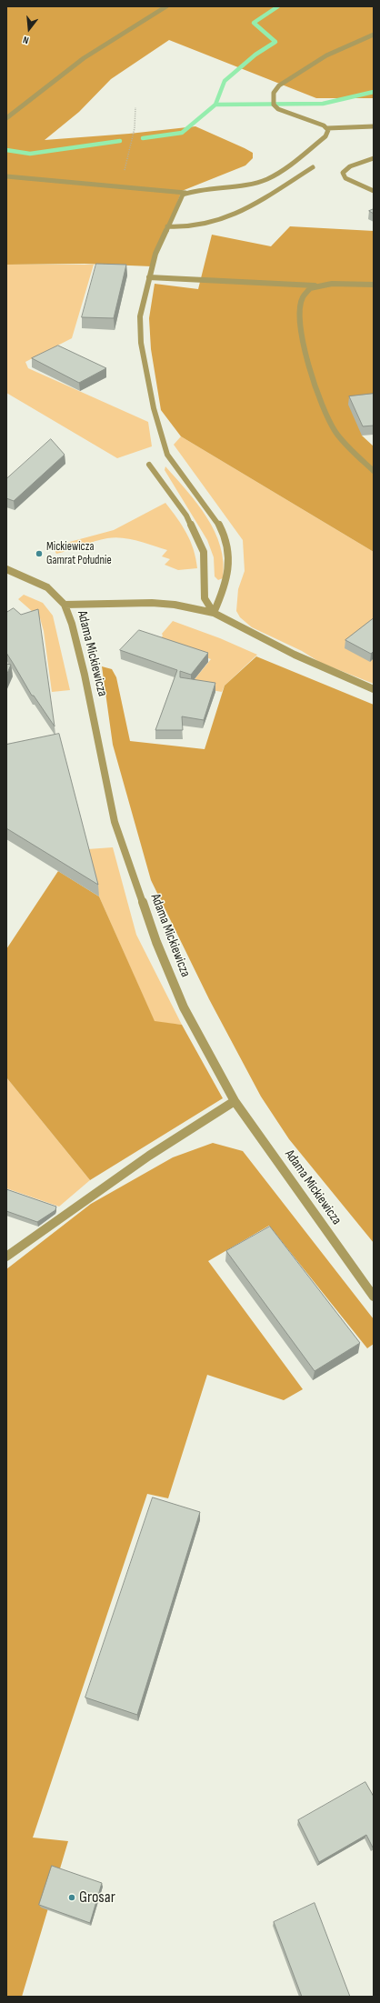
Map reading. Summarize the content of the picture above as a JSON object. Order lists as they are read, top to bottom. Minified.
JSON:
{"streets":{"street":["Adama Mickiewicza"]},"places":["Mickiewicza Gamrat Południe","Grosar"],"north":"bottom"}
